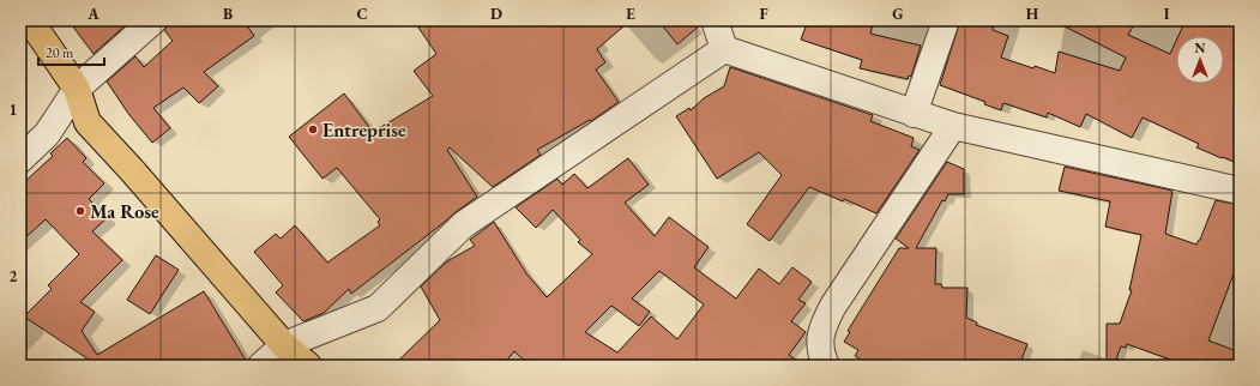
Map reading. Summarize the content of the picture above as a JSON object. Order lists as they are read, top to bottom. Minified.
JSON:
{"places":["Entreprise","Ma Rose"],"scale_bar":"20 m","north":"top","grid":{"columns":["A","B","C","D","E","F","G","H","I"],"rows":["1","2"]}}
